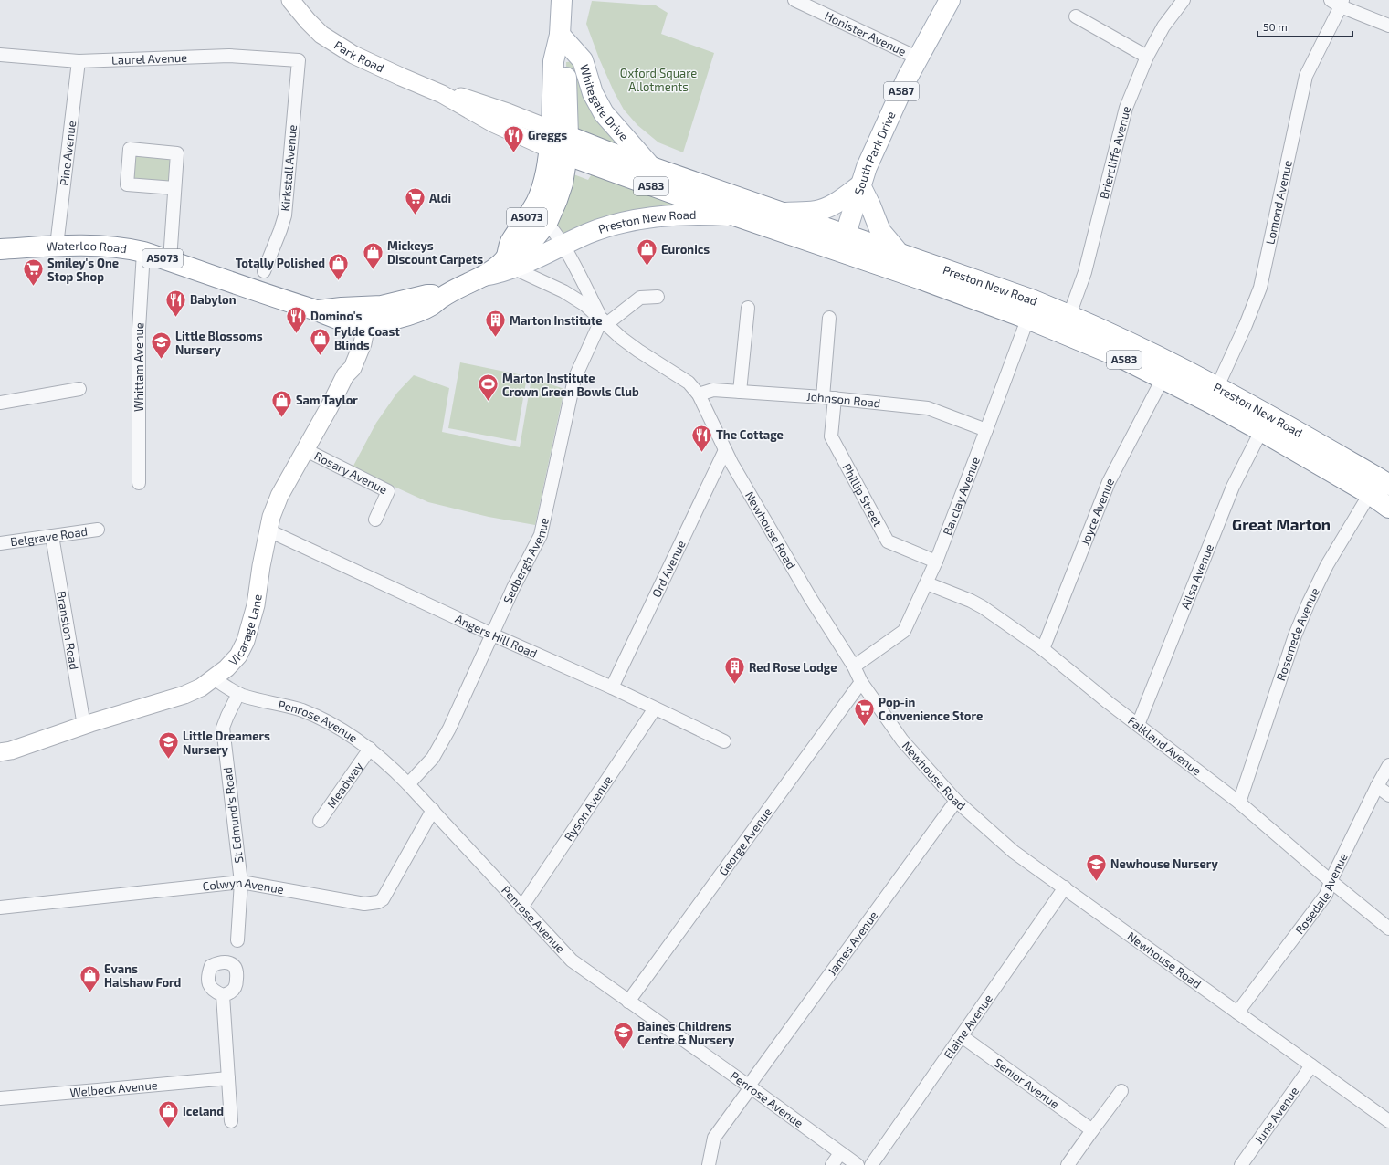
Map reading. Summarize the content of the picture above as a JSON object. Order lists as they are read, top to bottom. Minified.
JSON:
{"streets":{"main road":["A587","Whitegate Drive","South Park Drive","A583","A5073","Preston New Road","Waterloo Road"],"street":["Honister Avenue","Park Road","Laurel Avenue","Briercliffe Avenue","Pine Avenue","Kirkstall Avenue","Lomond Avenue","Whittam Avenue","Johnson Road","Rosary Avenue","Phillip Street","Barclay Avenue","Joyce Avenue","Newhouse Road","Belgrave Road","Sedbergh Avenue","Ord Avenue","Ailsa Avenue","Vicarage Lane","Branston Road","Rosemede Avenue","Angers Hill Road","Penrose Avenue","Falkland Avenue","Meadway","Ryson Avenue","St Edmund's Road","George Avenue","Colwyn Avenue","Rosedale Avenue","James Avenue","Elaine Avenue","Senior Avenue","Welbeck Avenue","June Avenue"]},"crossings":[["Honister Avenue","South Park Drive"],["Park Road","Whitegate Drive"],["Park Road","A5073"],["Park Road","Preston New Road"],["Park Road","Waterloo Road"],["Laurel Avenue","Pine Avenue"],["Laurel Avenue","Kirkstall Avenue"],["Whitegate Drive","A5073"],["Whitegate Drive","Preston New Road"],["Whitegate Drive","Waterloo Road"],["Briercliffe Avenue","Preston New Road"],["Pine Avenue","Waterloo Road"],["South Park Drive","A583"],["South Park Drive","Preston New Road"],["A583","Preston New Road"],["Lomond Avenue","Preston New Road"],["A5073","Preston New Road"],["A5073","Waterloo Road"],["A5073","Newhouse Road"],["Preston New Road","Waterloo Road"],["Preston New Road","Barclay Avenue"],["Preston New Road","Joyce Avenue"],["Preston New Road","Newhouse Road"],["Preston New Road","Ailsa Avenue"],["Preston New Road","Rosemede Avenue"],["Waterloo Road","Whittam Avenue"],["Waterloo Road","Newhouse Road"],["Waterloo Road","Vicarage Lane"],["Johnson Road","Phillip Street"],["Johnson Road","Barclay Avenue"],["Johnson Road","Newhouse Road"],["Rosary Avenue","Vicarage Lane"],["Phillip Street","Barclay Avenue"],["Barclay Avenue","Newhouse Road"],["Barclay Avenue","Falkland Avenue"],["Joyce Avenue","Falkland Avenue"],["Newhouse Road","Sedbergh Avenue"],["Newhouse Road","Ord Avenue"],["Newhouse Road","George Avenue"],["Newhouse Road","Rosedale Avenue"],["Newhouse Road","James Avenue"],["Newhouse Road","Elaine Avenue"],["Newhouse Road","June Avenue"],["Belgrave Road","Branston Road"],["Sedbergh Avenue","Angers Hill Road"],["Sedbergh Avenue","Penrose Avenue"],["Ord Avenue","Angers Hill Road"],["Ailsa Avenue","Falkland Avenue"],["Vicarage Lane","Branston Road"],["Vicarage Lane","Angers Hill Road"],["Vicarage Lane","Penrose Avenue"],["Rosemede Avenue","Falkland Avenue"],["Angers Hill Road","Ryson Avenue"],["Penrose Avenue","Meadway"],["Penrose Avenue","Ryson Avenue"],["Penrose Avenue","St Edmund's Road"],["Penrose Avenue","George Avenue"],["Penrose Avenue","Colwyn Avenue"],["Penrose Avenue","James Avenue"],["Falkland Avenue","Rosedale Avenue"],["St Edmund's Road","Colwyn Avenue"],["Elaine Avenue","Senior Avenue"]],"districts":["Great Marton"],"parks":["Oxford Square Allotments"],"places":{"restaurant":["Greggs","Babylon","Domino's","The Cottage"],"supermarket":["Aldi","Smiley's One Stop Shop","Pop-in Convenience Store"],"shop":["Euronics","Mickeys Discount Carpets","Totally Polished","Fylde Coast Blinds","Sam Taylor","Evans Halshaw Ford","Iceland"],"building":["Marton Institute","Red Rose Lodge"],"school or university":["Little Blossoms Nursery","Little Dreamers Nursery","Newhouse Nursery","Baines Childrens Centre & Nursery"],"sports":["Marton Institute Crown Green Bowls Club"]},"scale_bar":"50 m"}
